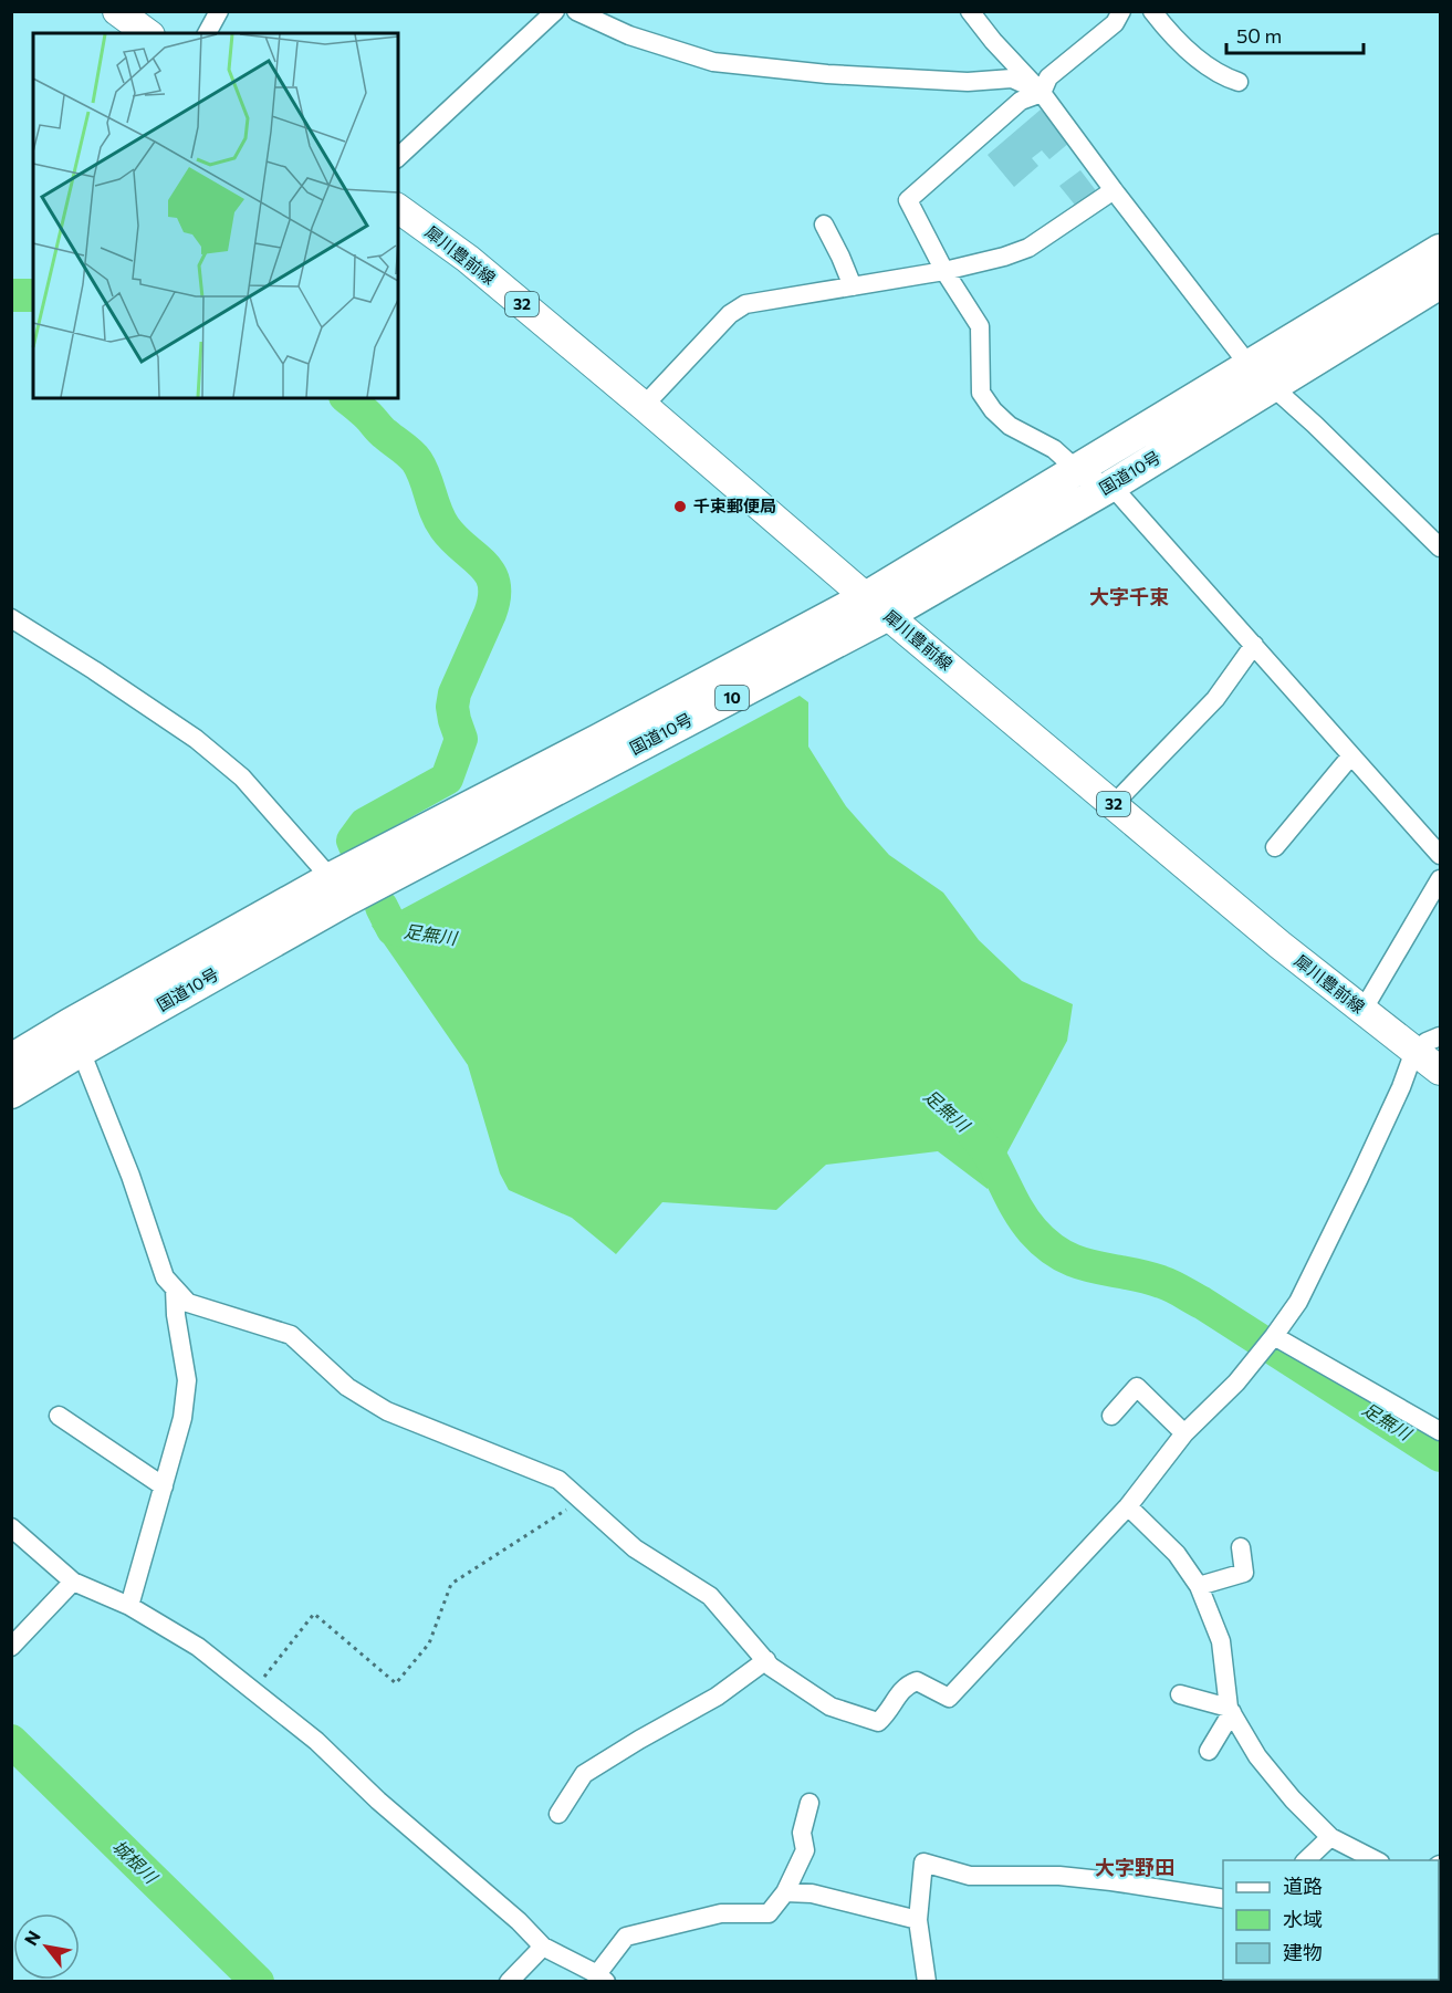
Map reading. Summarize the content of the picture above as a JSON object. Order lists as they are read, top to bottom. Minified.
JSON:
{"streets":{"highway":["国道10号","10"],"main road":["犀川豊前線","32"]},"crossings":[["犀川豊前線","国道10号"]],"districts":["大字千束","大字野田"],"water":["足無川","城根川"],"places":["千束郵便局"],"legend":["道路","水域","建物"],"scale_bar":"50 m","north":"top left"}
